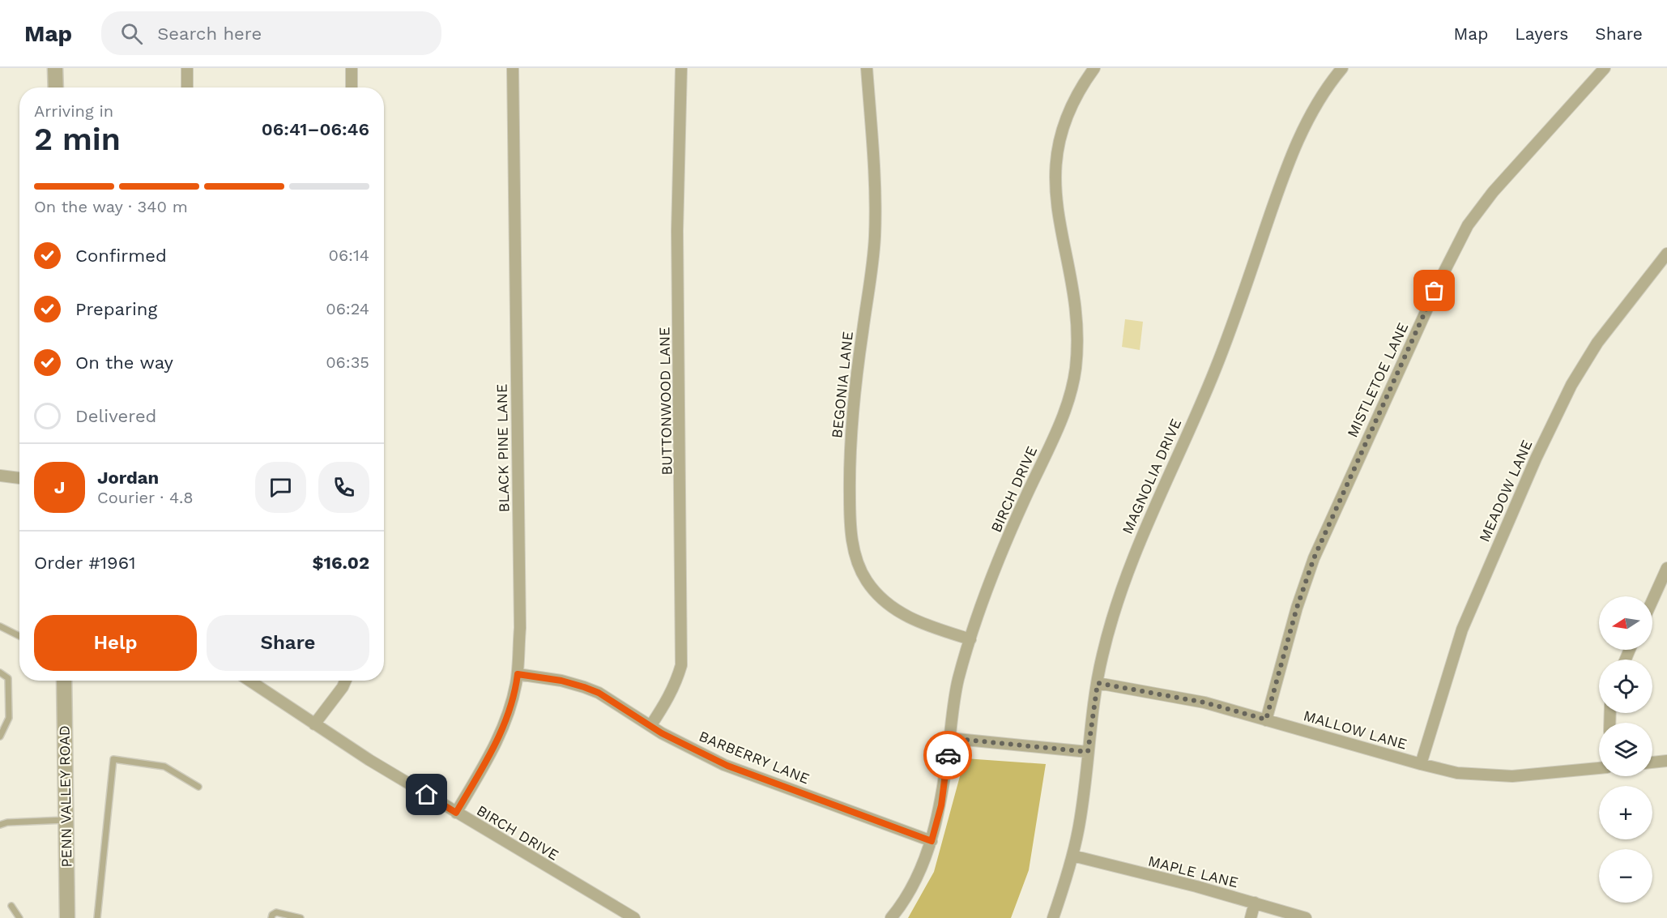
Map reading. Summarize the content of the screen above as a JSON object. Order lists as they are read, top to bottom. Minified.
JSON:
{"streets":{"street":["MISTLETOE LANE","BEGONIA LANE","BUTTONWOOD LANE","BLACK PINE LANE","MAGNOLIA DRIVE","BIRCH DRIVE","MEADOW LANE","MALLOW LANE","BARBERRY LANE","PENN VALLEY ROAD","MAPLE LANE"]},"crossings":[["MISTLETOE LANE","MALLOW LANE"],["BEGONIA LANE","BIRCH DRIVE"],["BUTTONWOOD LANE","BARBERRY LANE"],["BLACK PINE LANE","BIRCH DRIVE"],["BLACK PINE LANE","BARBERRY LANE"],["MAGNOLIA DRIVE","MALLOW LANE"],["MAGNOLIA DRIVE","MAPLE LANE"],["BIRCH DRIVE","BARBERRY LANE"],["MEADOW LANE","MALLOW LANE"]],"north":"left","page":{"header":"Map","search":"Search here","nav":["Map","Layers","Share"],"heading":["2 min","Arriving in","06:41–06:46"],"panel":["Jordan","Courier · 4.8","Order #1961","$16.02"],"bar":"On the way · 340 m","list":[["Confirmed","06:14"],["Preparing","06:24"],["On the way","06:35"],"Delivered"],"round":"J","map_buttons":["+","−"],"buttons":["Help","Share"]}}
